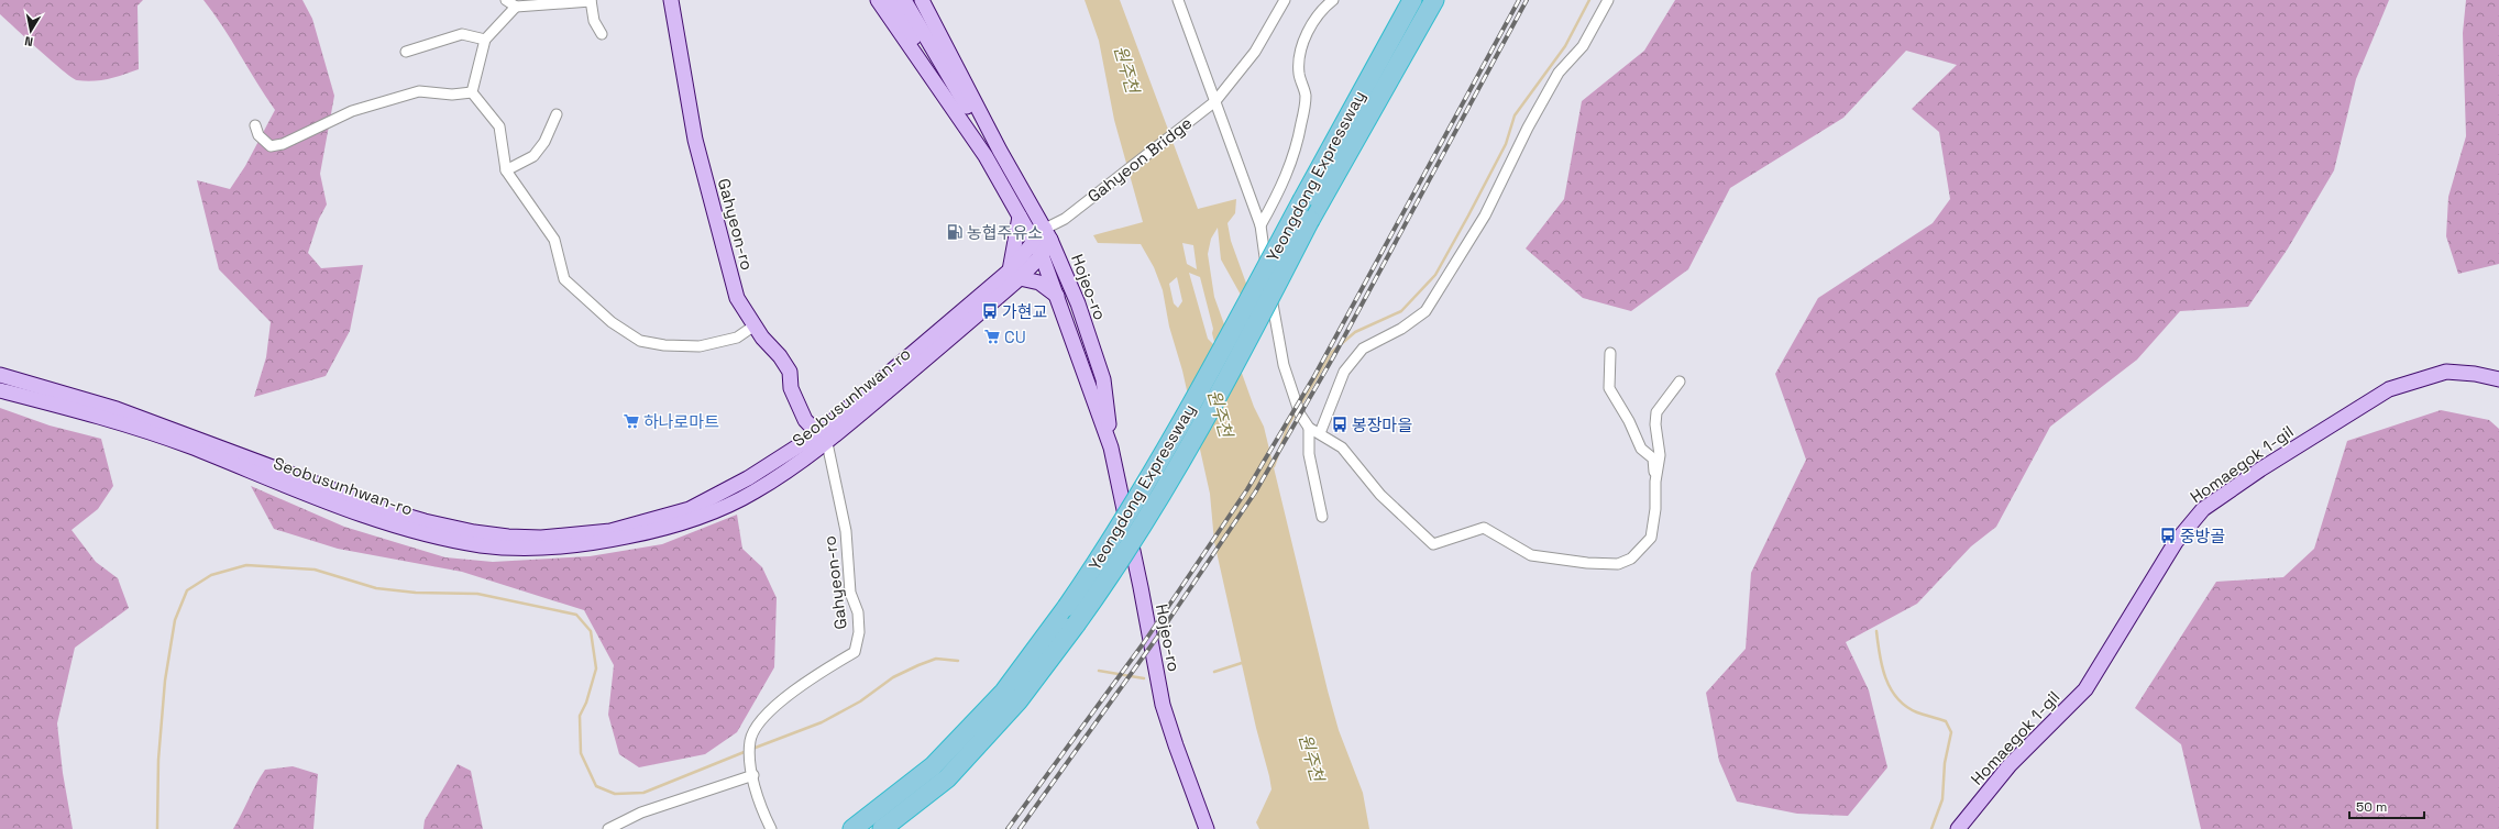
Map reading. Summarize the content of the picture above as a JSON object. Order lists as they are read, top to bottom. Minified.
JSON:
{"streets":{"highway":["Yeongdong Expressway"],"street":["Gahyeon Bridge","Gahyeon-ro","Hojeo-ro","Seobusunhwan-ro","Homaegok 1-gil"]},"crossings":[["Gahyeon Bridge","Hojeo-ro"],["Gahyeon Bridge","Seobusunhwan-ro"],["Gahyeon-ro","Seobusunhwan-ro"],["Hojeo-ro","Seobusunhwan-ro"]],"water":["원주천"],"places":{"fuel station":["농협주유소"],"bus stop":["가현교","봉장마을","중방골"],"supermarket":["CU","하나로마트"]},"scale_bar":"50 m","north":"bottom"}
